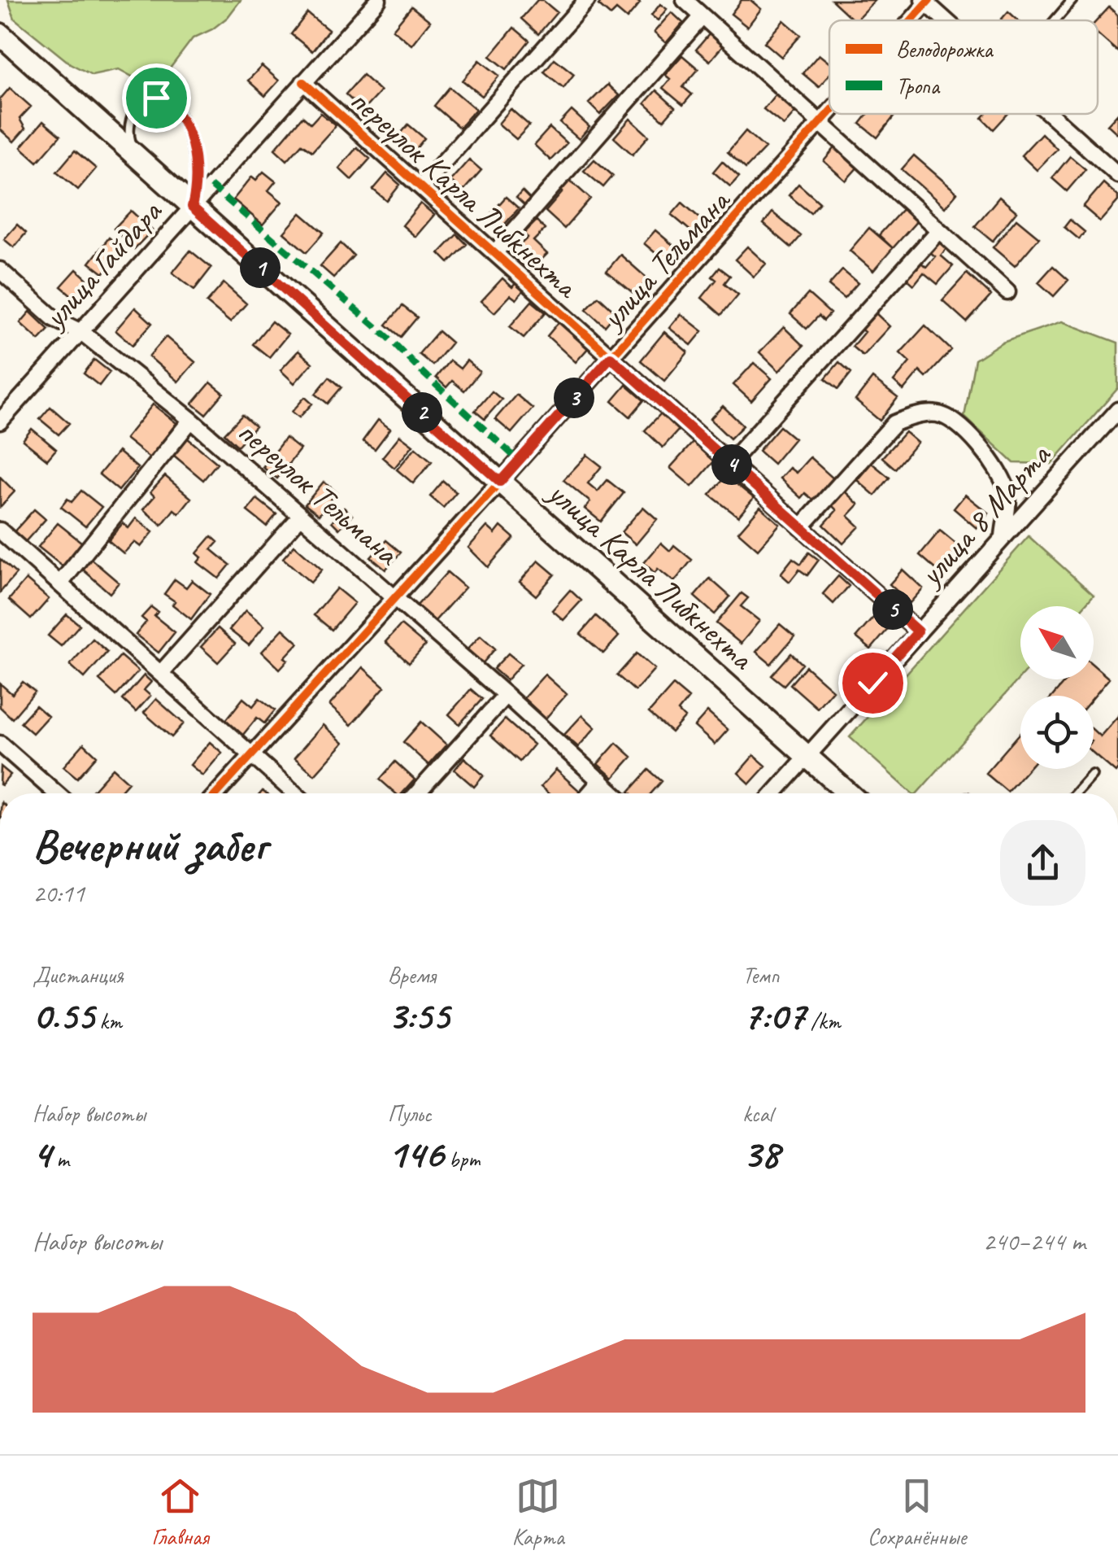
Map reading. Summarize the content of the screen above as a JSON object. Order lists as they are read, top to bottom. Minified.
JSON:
{"streets":{"main road":["улица Карла Либкнехта"],"street":["переулок Карла Либкнехта","улица Тельмана","улица Гайдара","переулок Тельмана","улица 8 Марта"]},"crossings":[["переулок Карла Либкнехта","улица Тельмана"],["переулок Карла Либкнехта","улица Гайдара"],["переулок Карла Либкнехта","улица 8 Марта"],["улица Тельмана","переулок Тельмана"],["улица Тельмана","улица Карла Либкнехта"],["улица Гайдара","переулок Тельмана"],["улица Гайдара","улица Карла Либкнехта"],["улица 8 Марта","улица Карла Либкнехта"]],"legend":["Велодорожка","Тропа"],"north":"top left","page":{"pins":["1","3","2","4","5"],"heading":["Вечерний забег","20:11"],"stats":[["Дистанция","0.55 km"],["Время","3:55"],["Темп","7:07 /km"],["Набор высоты","4 m"],["Пульс","146 bpm"],["kcal","38"]],"chart":["Набор высоты","240–244 m"],"tabs":["Главная","Карта","Сохранённые"]}}
